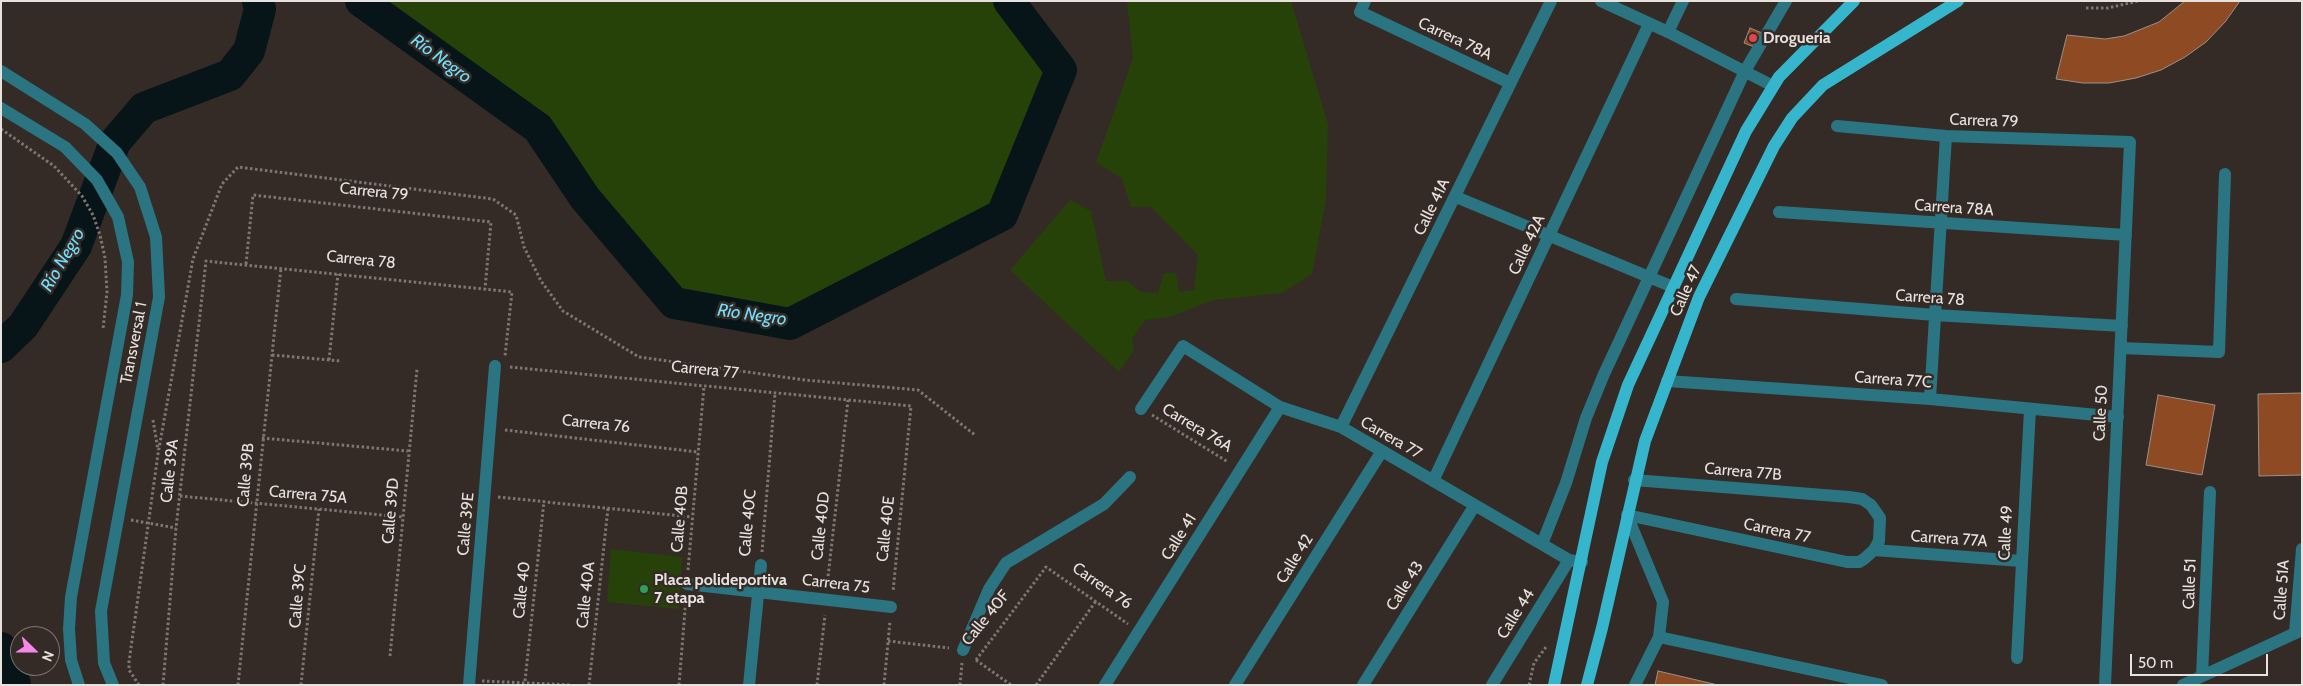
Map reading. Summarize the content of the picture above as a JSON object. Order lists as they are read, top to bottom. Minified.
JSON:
{"streets":{"main road":["Calle 47"],"street":["Carrera 78A","Carrera 79","Calle 41A","Calle 42A","Carrera 78","Transversal 1","Carrera 77","Carrera 77C","Calle 50","Carrera 77B","Calle 40C","Calle 39E","Calle 49","Calle 41","Carrera 77A","Calle 42","Carrera 75","Calle 51","Calle 43","Calle 51A","Calle 44"],"path":["Carrera 76","Carrera 76A","Calle 39A","Calle 39B","Carrera 75A","Calle 39D","Calle 40B","Calle 40D","Calle 40E","Calle 40","Calle 40A","Calle 39C","Calle 40F"]},"crossings":[["Carrera 78A","Calle 41A"],["Carrera 78A","Calle 50"],["Carrera 79","Carrera 78"],["Carrera 79","Calle 50"],["Calle 41A","Carrera 77"],["Calle 42A","Carrera 77"],["Carrera 78","Carrera 77"],["Carrera 78","Calle 50"],["Carrera 78","Calle 39A"],["Carrera 78","Calle 39B"],["Carrera 78","Calle 39E"],["Calle 47","Carrera 77"],["Calle 47","Carrera 77C"],["Calle 47","Carrera 77B"],["Carrera 77","Carrera 76A"],["Carrera 77","Carrera 77B"],["Carrera 77","Calle 40B"],["Carrera 77","Calle 40C"],["Carrera 77","Calle 39E"],["Carrera 77","Calle 40D"],["Carrera 77","Calle 40E"],["Carrera 77","Calle 41"],["Carrera 77","Carrera 77A"],["Carrera 77","Calle 42"],["Carrera 77","Calle 43"],["Carrera 77","Calle 44"],["Carrera 77C","Calle 50"],["Carrera 77C","Calle 49"],["Carrera 76","Calle 40B"],["Carrera 76","Calle 39E"],["Carrera 76","Calle 41"],["Carrera 76","Calle 40F"],["Carrera 76A","Calle 41"],["Calle 39A","Carrera 75A"],["Carrera 77B","Carrera 77A"],["Calle 39B","Carrera 75A"],["Carrera 75A","Calle 39D"],["Carrera 75A","Calle 39C"],["Calle 40B","Carrera 75"],["Calle 40C","Carrera 75"],["Calle 40D","Carrera 75"],["Calle 40E","Carrera 75"],["Calle 49","Carrera 77A"]],"water":["Río Negro"],"places":["Drogueria","Placa polideportiva 7 etapa"],"scale_bar":"50 m","north":"right"}
